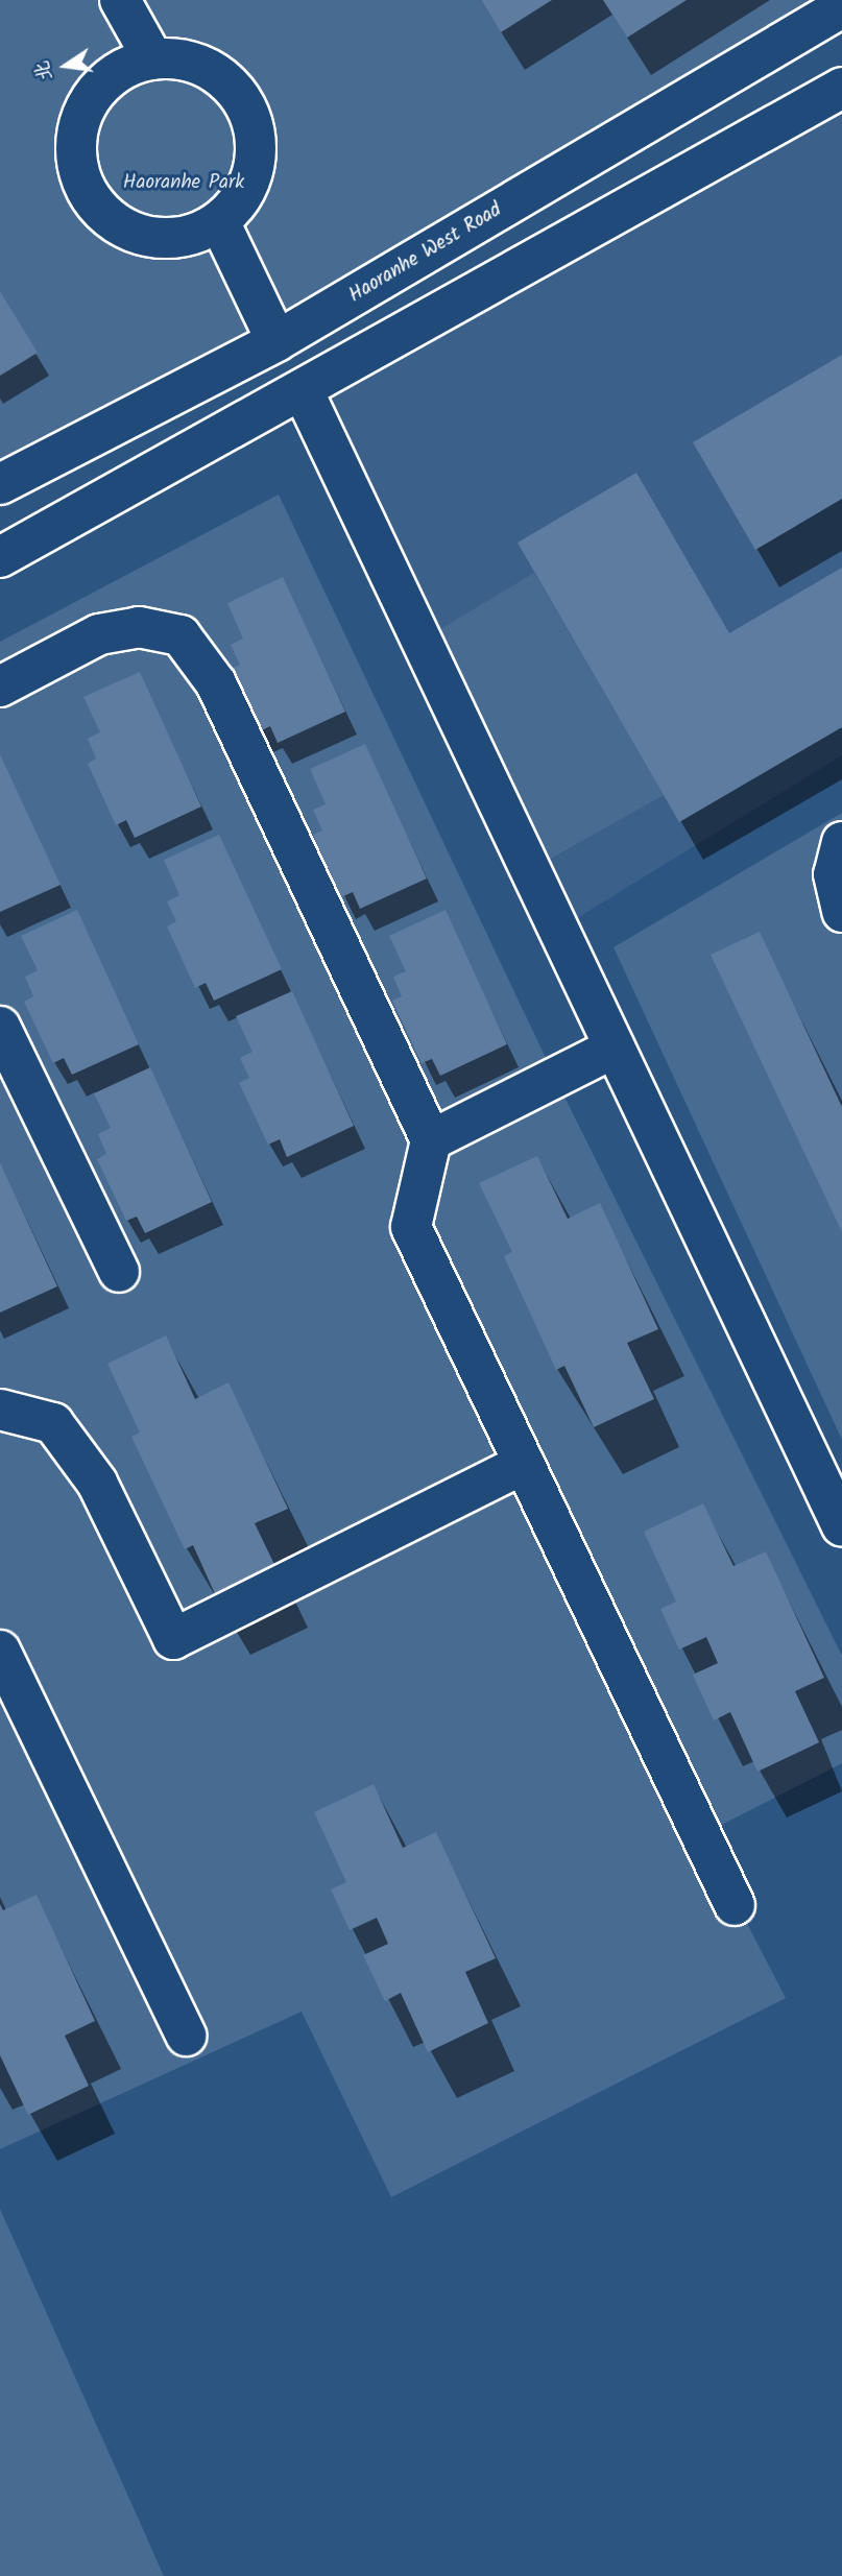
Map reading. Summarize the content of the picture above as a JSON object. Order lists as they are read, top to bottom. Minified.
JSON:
{"streets":{"street":["Haoranhe West Road"]},"parks":["Haoranhe Park"],"north":"left"}
